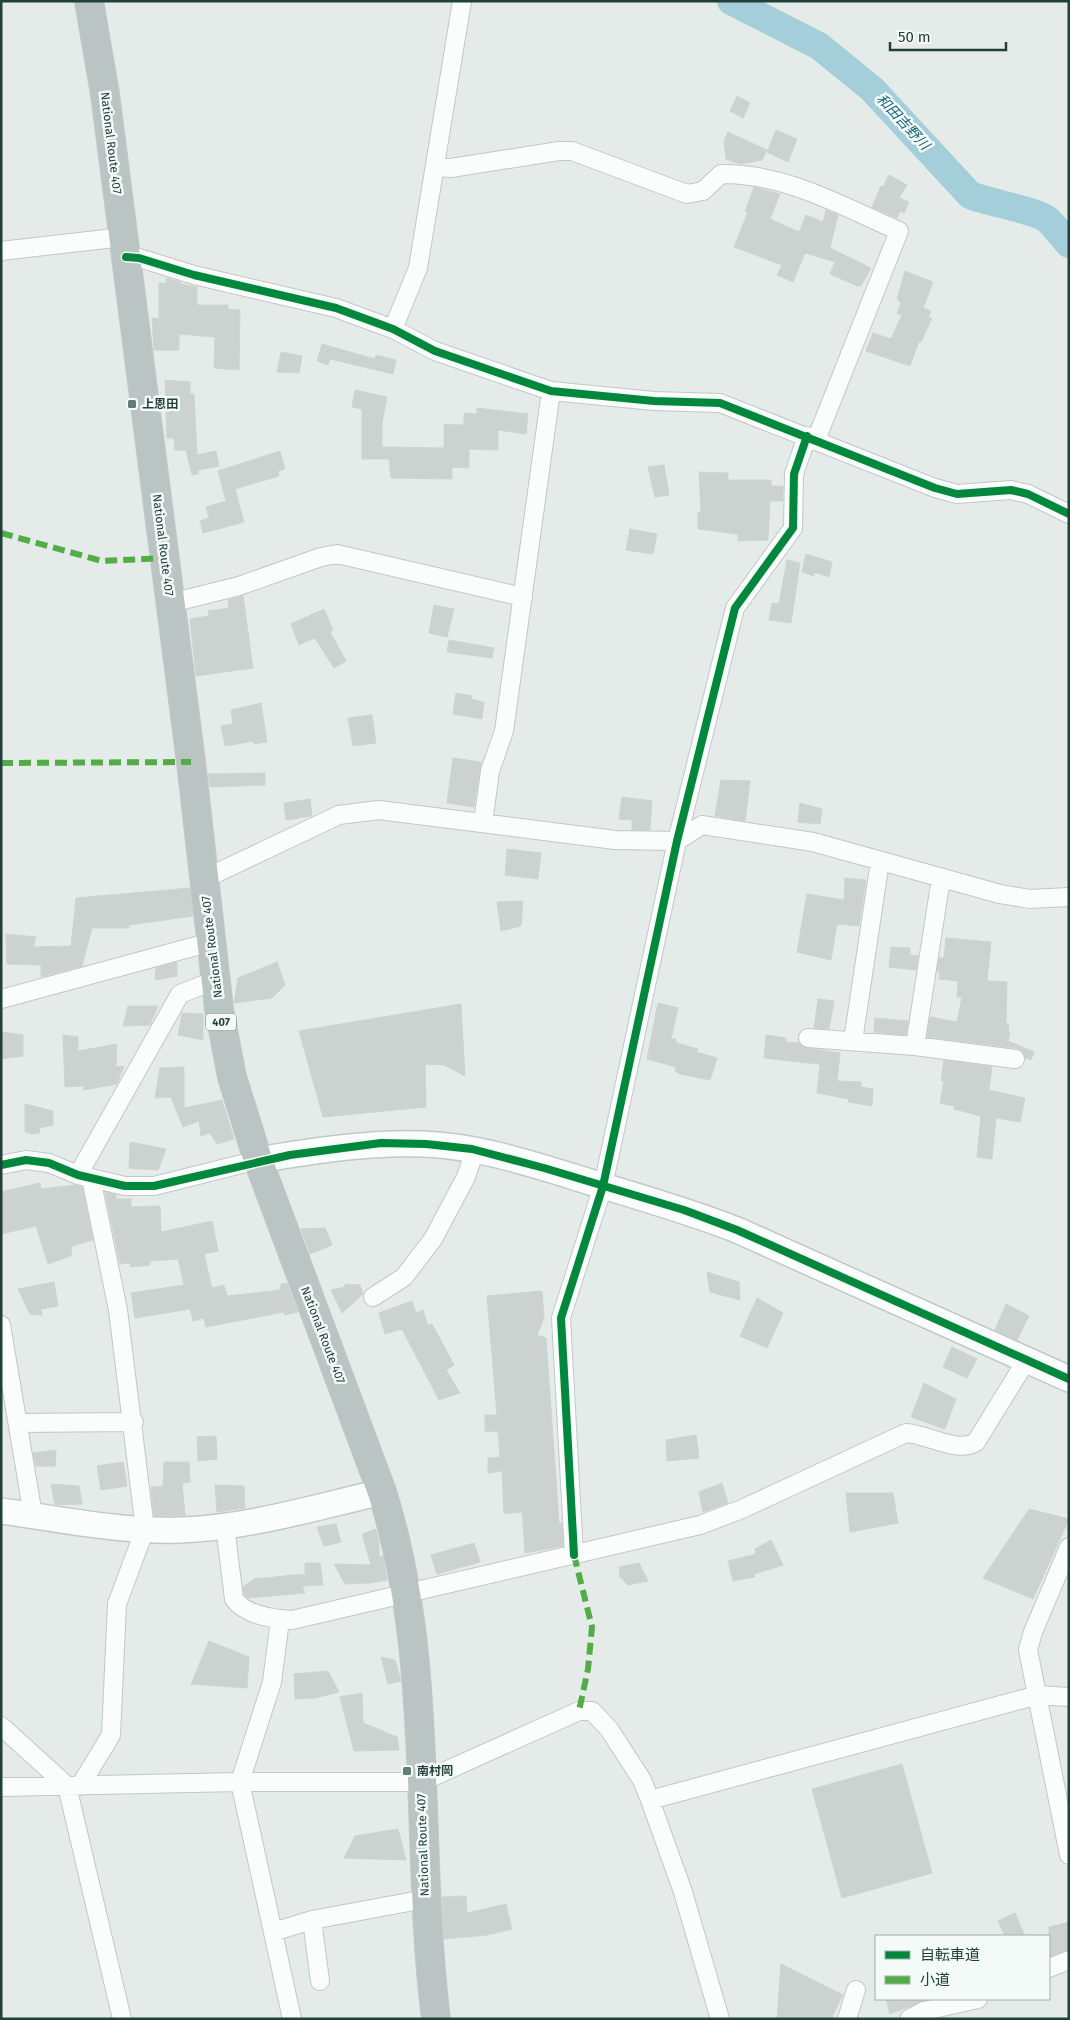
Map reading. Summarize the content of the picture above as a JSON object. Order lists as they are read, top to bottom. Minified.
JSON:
{"streets":{"highway":["National Route 407","407"]},"water":["和田吉野川"],"places":{"transit":["上恩田","南村岡"]},"legend":["自転車道","小道"],"scale_bar":"50 m"}
